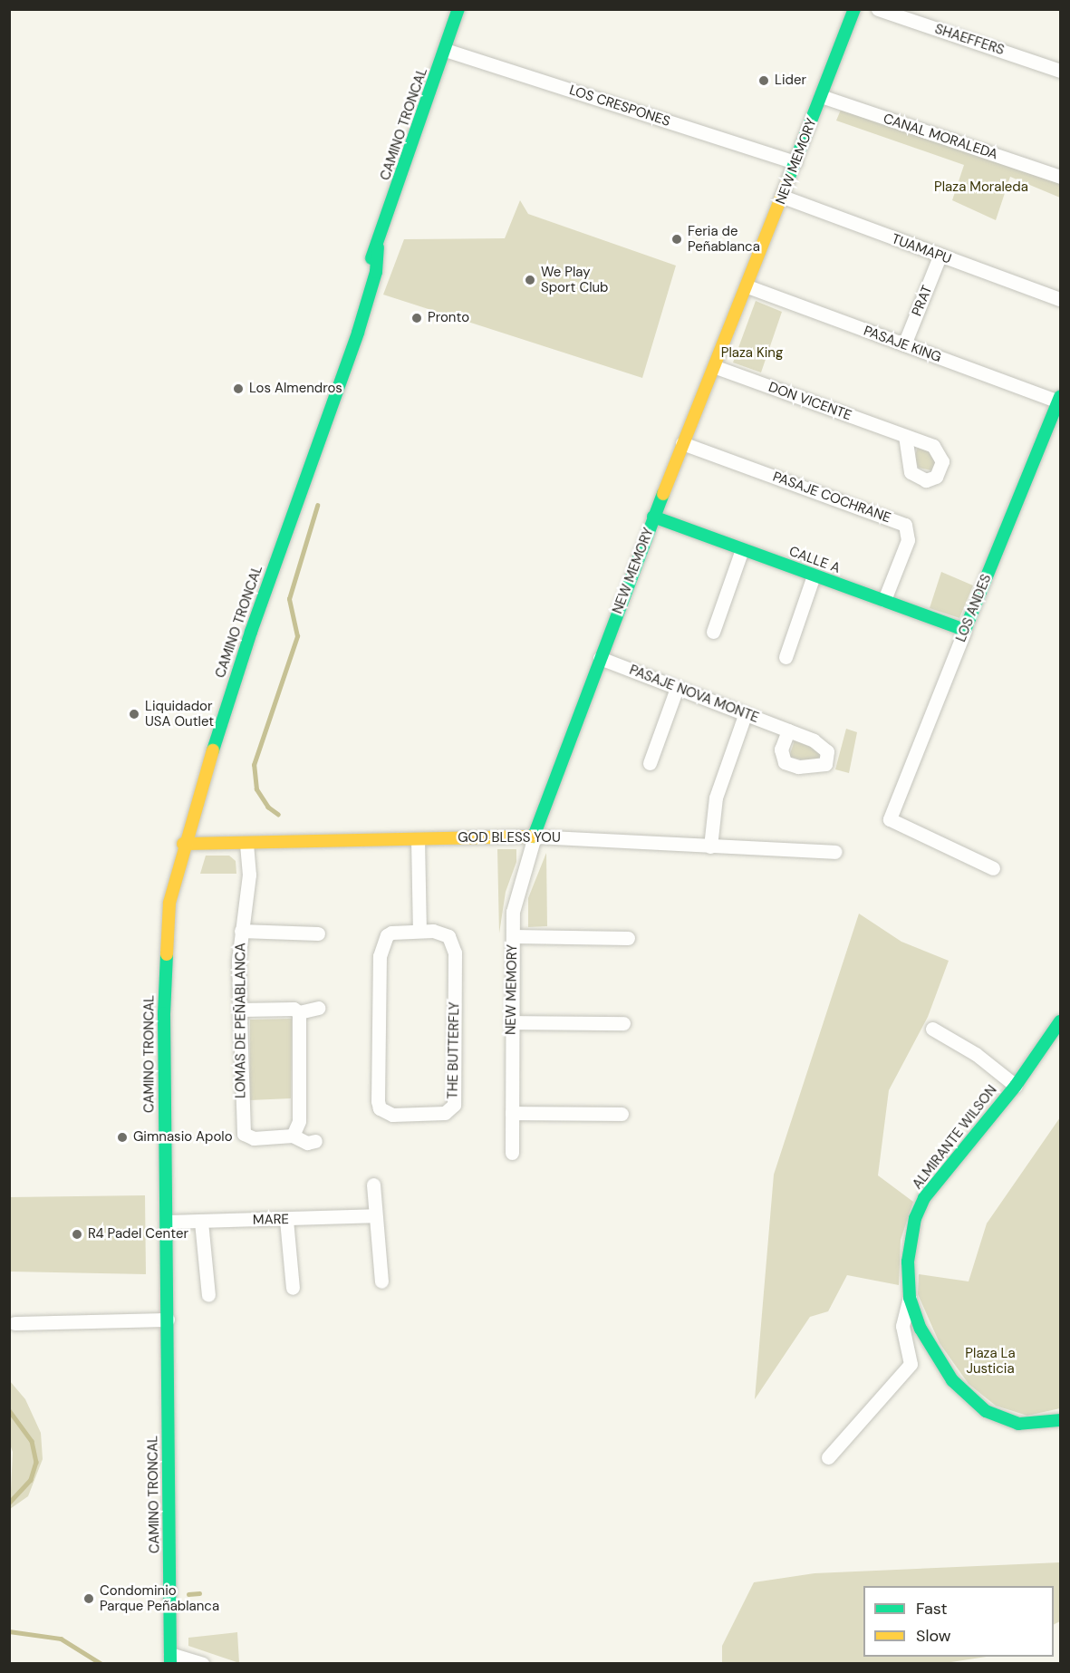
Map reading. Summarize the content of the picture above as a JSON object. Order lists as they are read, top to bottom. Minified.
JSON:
{"streets":{"street":["SHAEFFERS","LOS CRESPONES","CAMINO TRONCAL","CANAL MORALEDA","NEW MEMORY","TUAMAPU","PRAT","PASAJE KING","DON VICENTE","PASAJE COCHRANE","CALLE A","LOS ANDES","PASAJE NOVA MONTE","GOD BLESS YOU","LOMAS DE PEÑABLANCA","THE BUTTERFLY","ALMIRANTE WILSON","MARE"]},"crossings":[["LOS CRESPONES","CAMINO TRONCAL"],["LOS CRESPONES","NEW MEMORY"],["CAMINO TRONCAL","GOD BLESS YOU"],["CAMINO TRONCAL","MARE"],["CANAL MORALEDA","NEW MEMORY"],["NEW MEMORY","TUAMAPU"],["NEW MEMORY","PASAJE KING"],["NEW MEMORY","DON VICENTE"],["NEW MEMORY","PASAJE COCHRANE"],["NEW MEMORY","CALLE A"],["NEW MEMORY","PASAJE NOVA MONTE"],["NEW MEMORY","GOD BLESS YOU"],["TUAMAPU","PRAT"],["PRAT","PASAJE KING"],["PASAJE KING","LOS ANDES"],["PASAJE COCHRANE","CALLE A"],["CALLE A","LOS ANDES"],["GOD BLESS YOU","LOMAS DE PEÑABLANCA"]],"parks":["Plaza Moraleda","Plaza King","Plaza La Justicia"],"places":["Lider","Feria de Peñablanca","We Play Sport Club","Pronto","Los Almendros","Liquidador USA Outlet","Gimnasio Apolo","R4 Padel Center","Condominio Parque Peñablanca"],"legend":["Fast","Slow"]}
